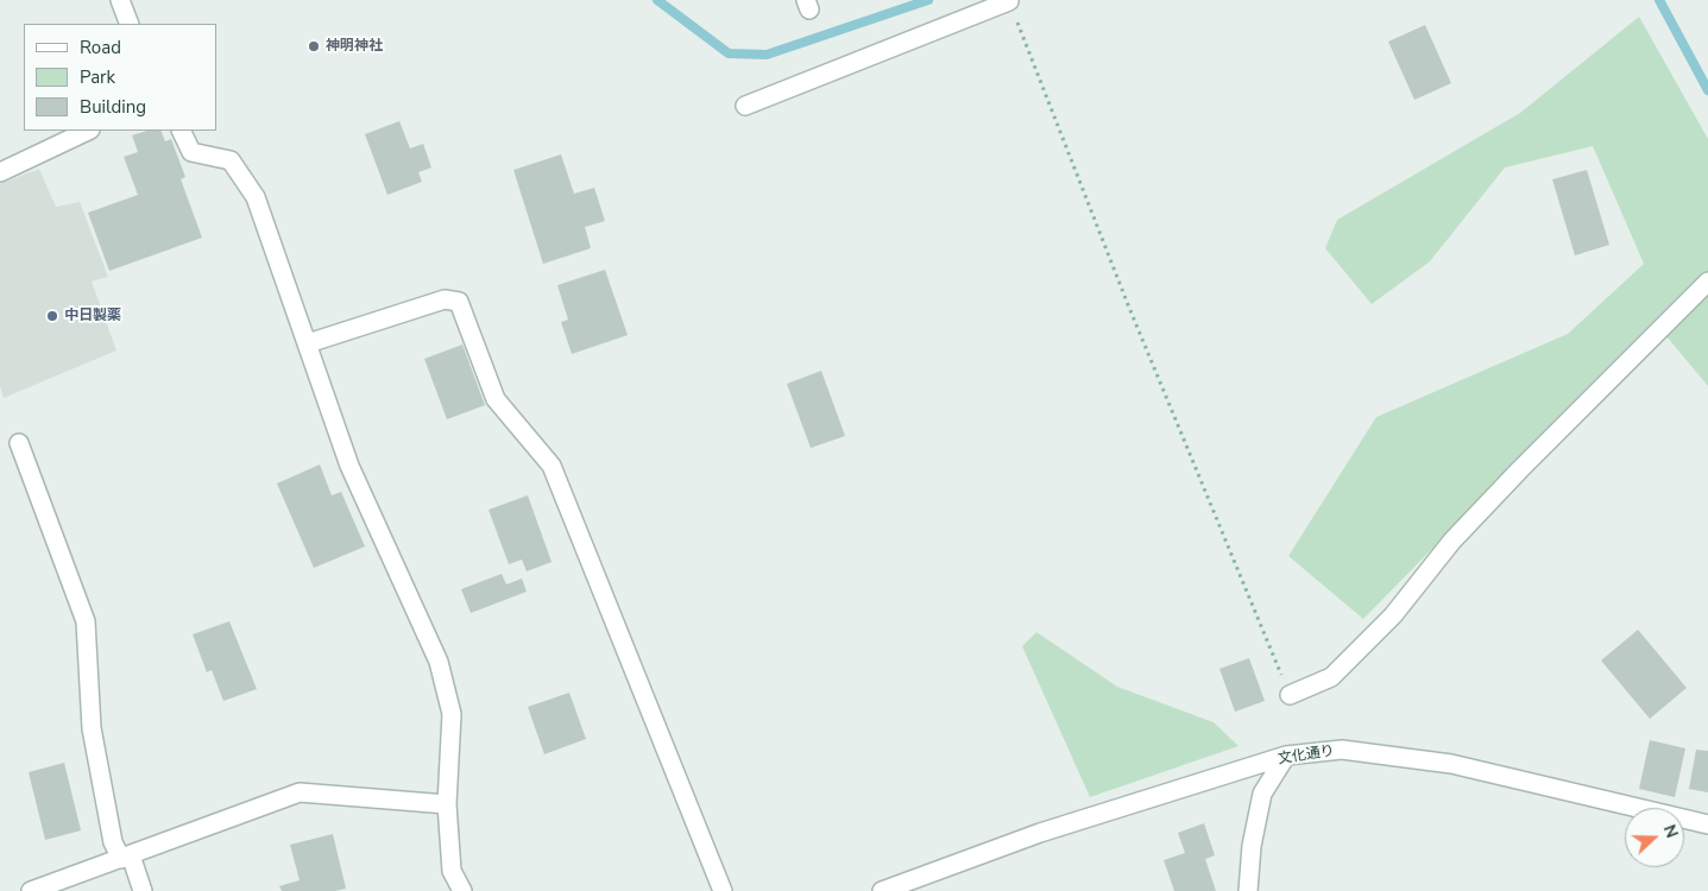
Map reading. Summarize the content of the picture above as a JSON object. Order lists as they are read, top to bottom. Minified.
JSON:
{"streets":{"street":["文化通り"]},"places":["神明神社","中日製薬"],"legend":["Road","Park","Building"],"north":"right"}
